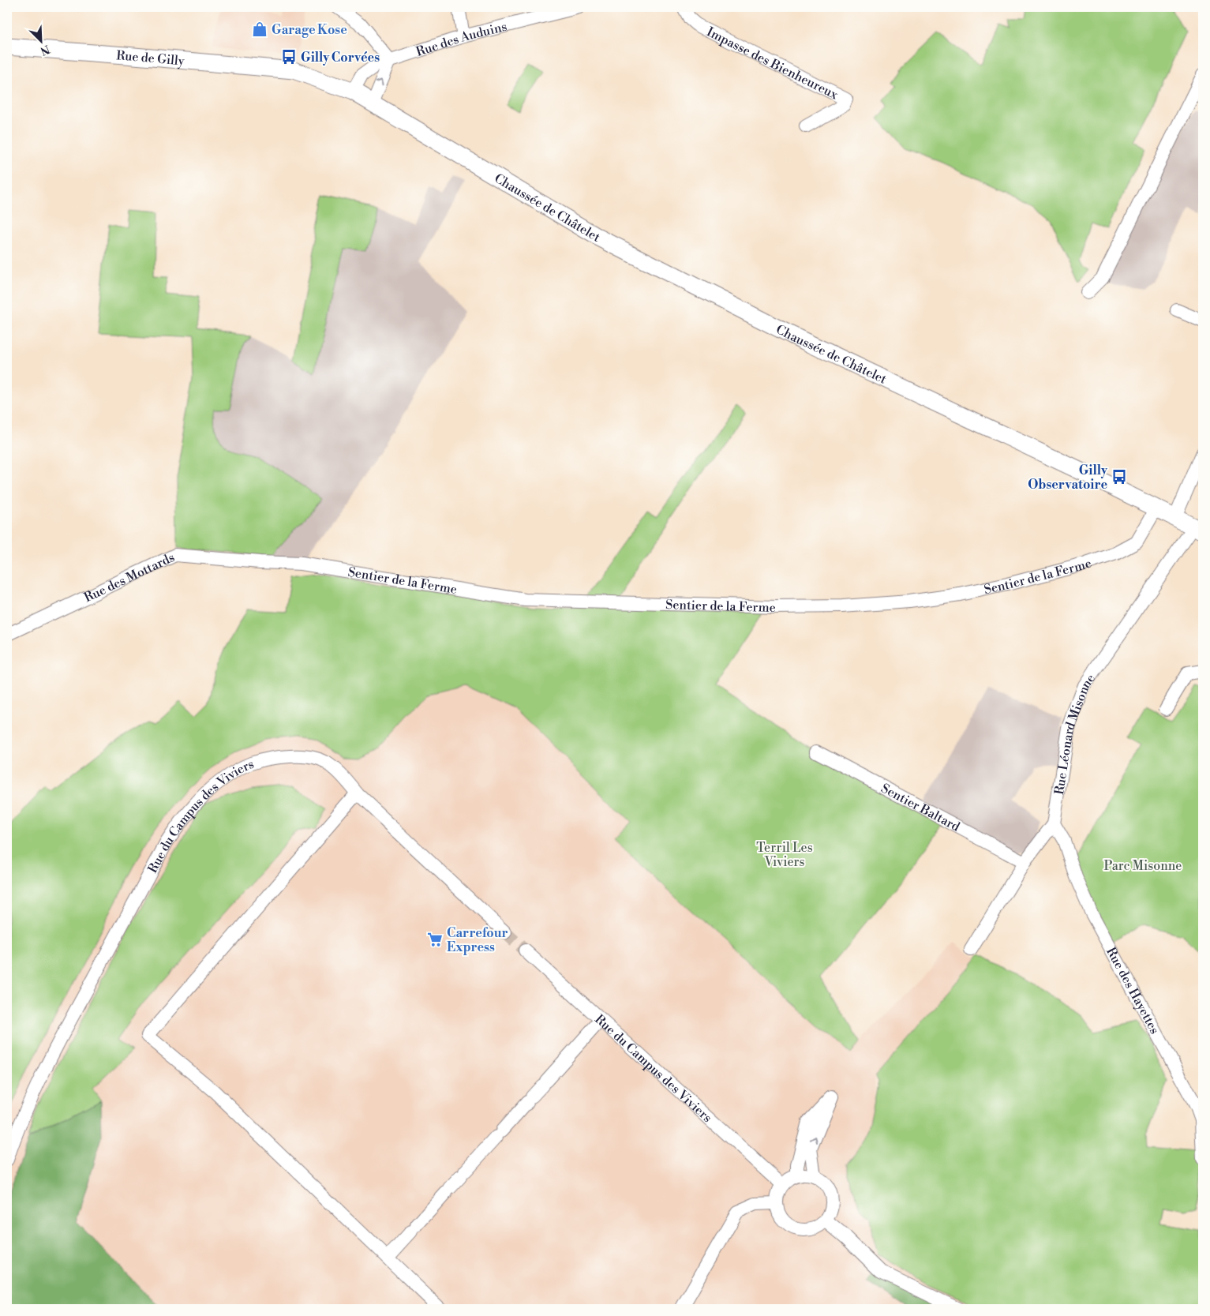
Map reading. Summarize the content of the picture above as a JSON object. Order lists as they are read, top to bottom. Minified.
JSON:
{"streets":{"main road":["Rue de Gilly","Chaussée de Châtelet"],"street":["Rue des Auduins","Impasse des Bienheureux","Sentier de la Ferme","Rue des Mottards","Rue Léonard Misonne","Sentier Baltard","Rue du Campus des Viviers","Rue des Hayettes"]},"crossings":[["Rue des Auduins","Rue de Gilly"],["Rue de Gilly","Chaussée de Châtelet"],["Chaussée de Châtelet","Sentier de la Ferme"],["Chaussée de Châtelet","Rue Léonard Misonne"],["Sentier de la Ferme","Rue des Mottards"],["Rue Léonard Misonne","Sentier Baltard"],["Rue Léonard Misonne","Rue des Hayettes"]],"parks":["Terril Les Viviers","Parc Misonne"],"places":{"shop":["Garage Kose"],"bus stop":["Gilly Corvées","Gilly Observatoire"],"supermarket":["Carrefour Express"]},"north":"bottom right"}
